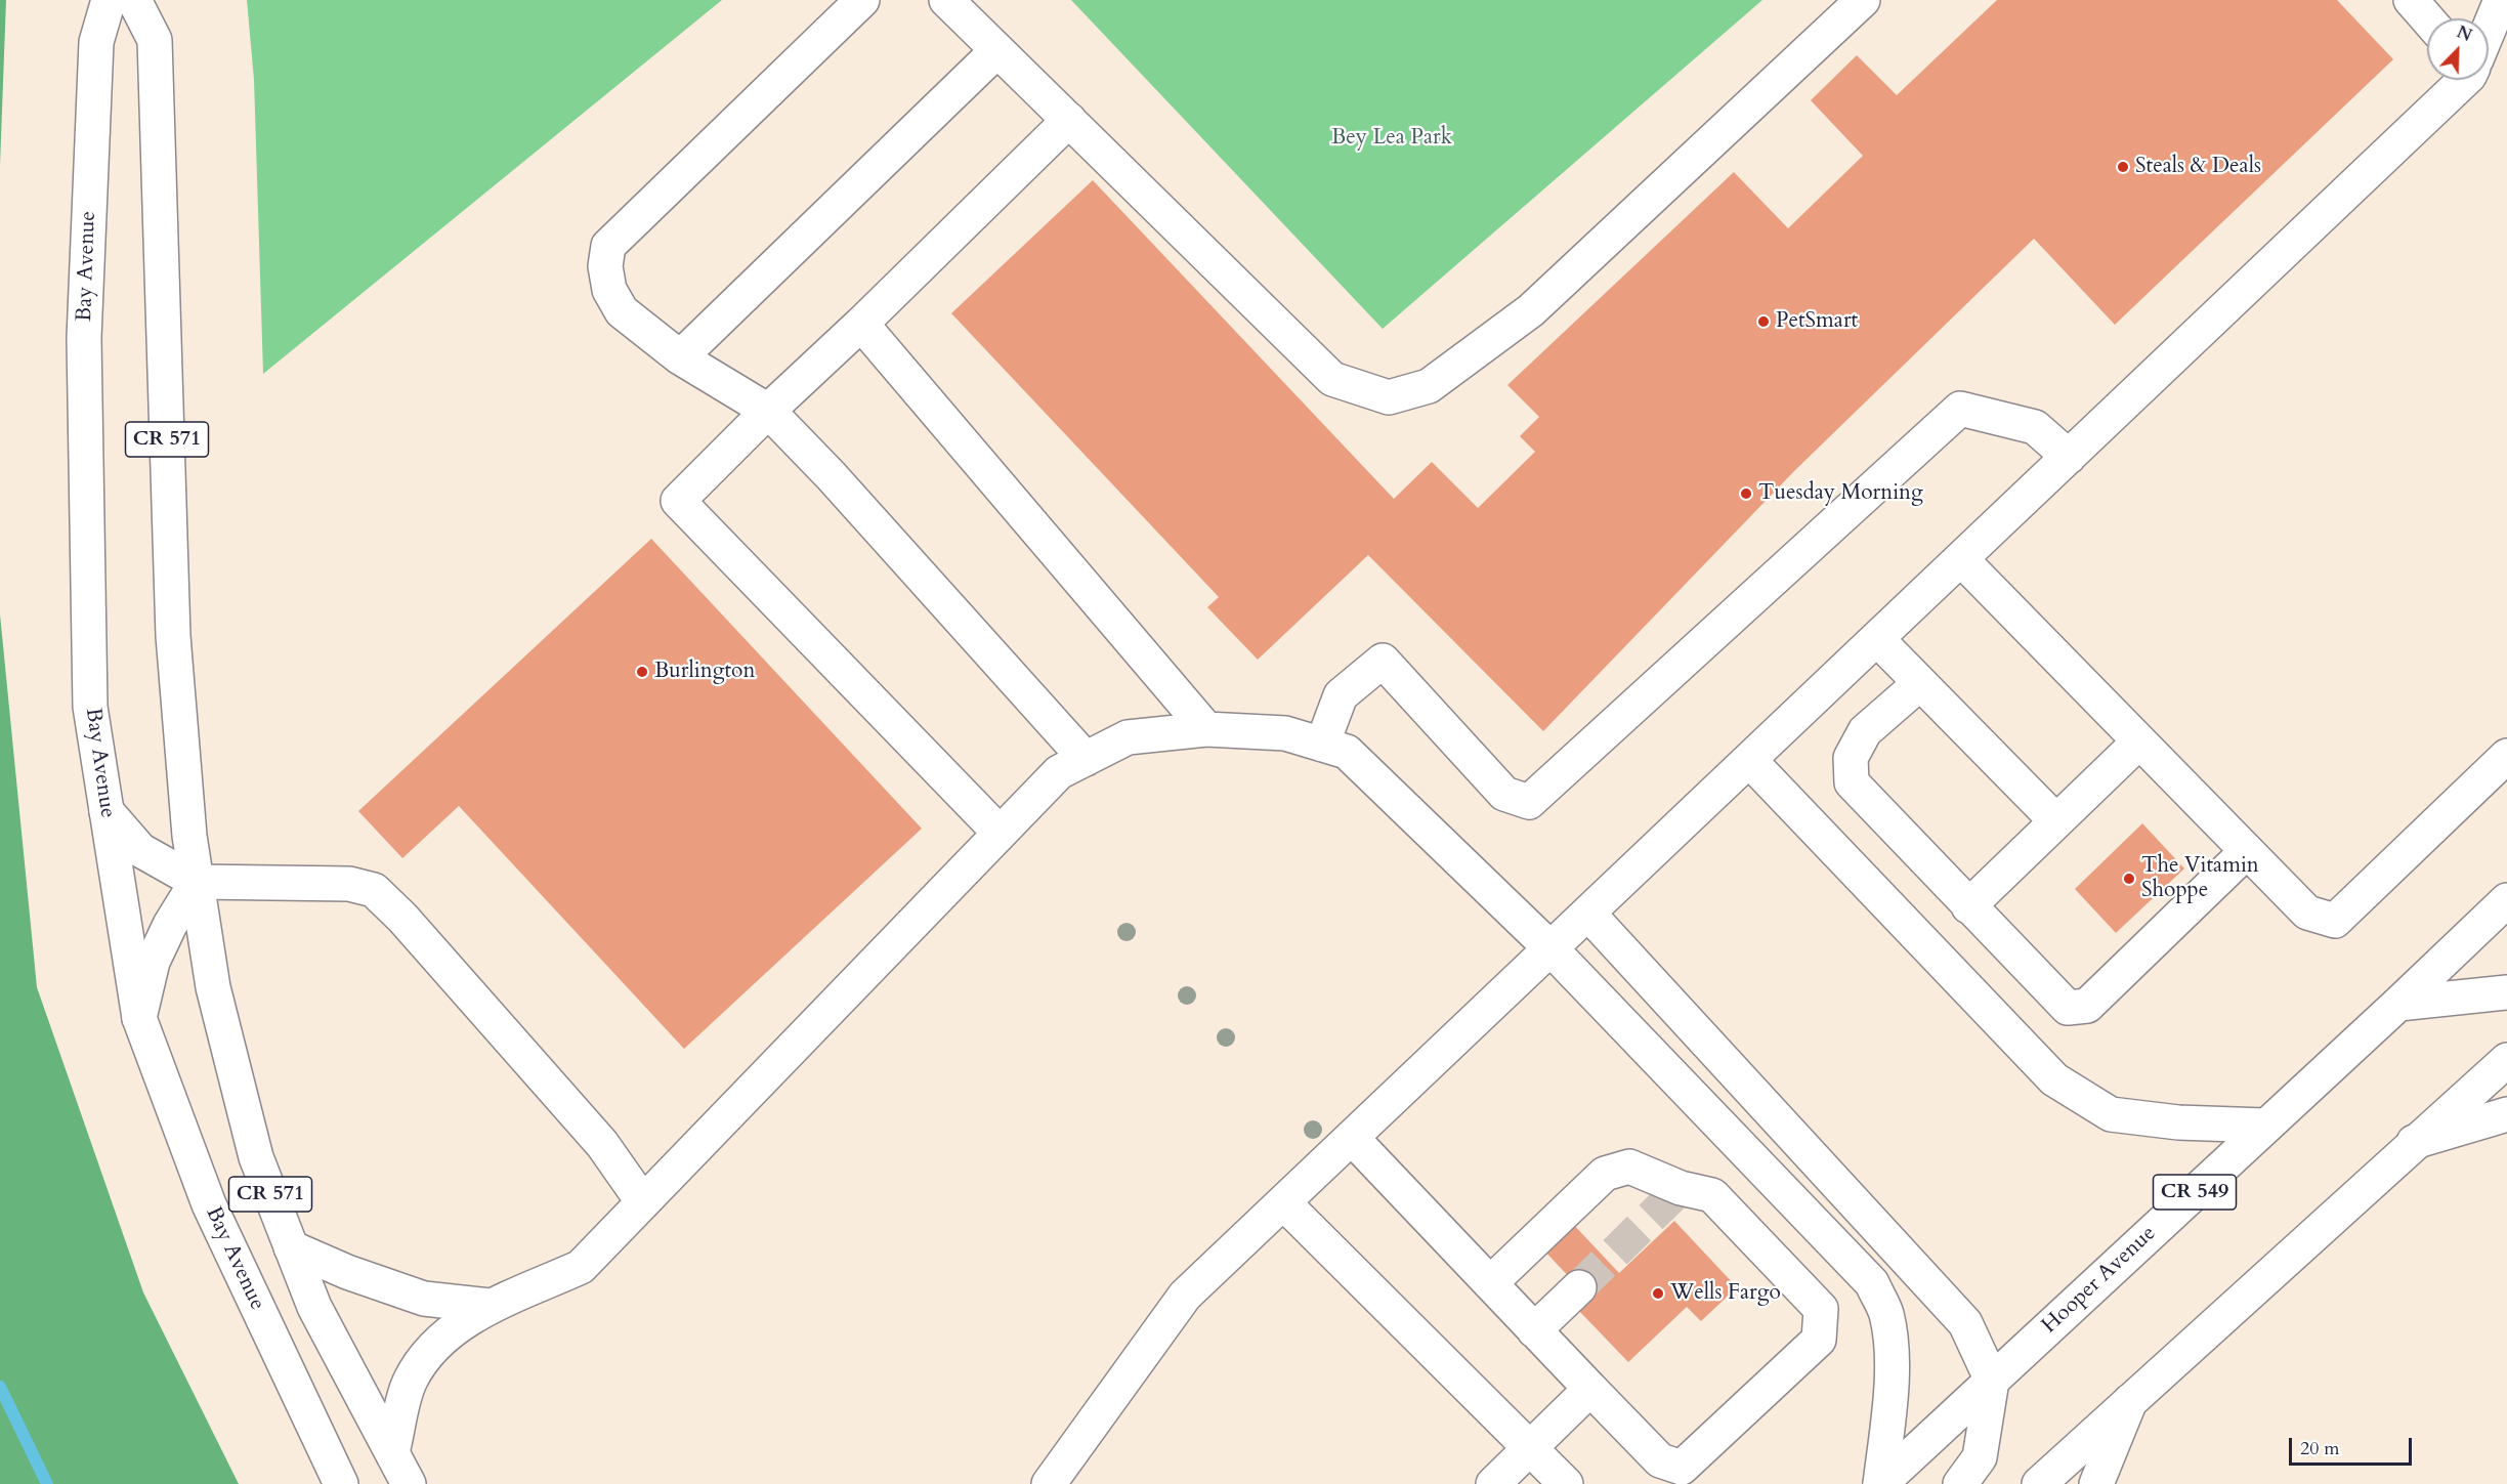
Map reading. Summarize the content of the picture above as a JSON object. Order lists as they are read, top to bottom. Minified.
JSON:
{"streets":{"main road":["Bay Avenue","CR 571","CR 549","Hooper Avenue"]},"parks":["Bey Lea Park"],"places":["Steals & Deals","PetSmart","Tuesday Morning","Burlington","The Vitamin Shoppe","Wells Fargo"],"scale_bar":"20 m","north":"top right"}
